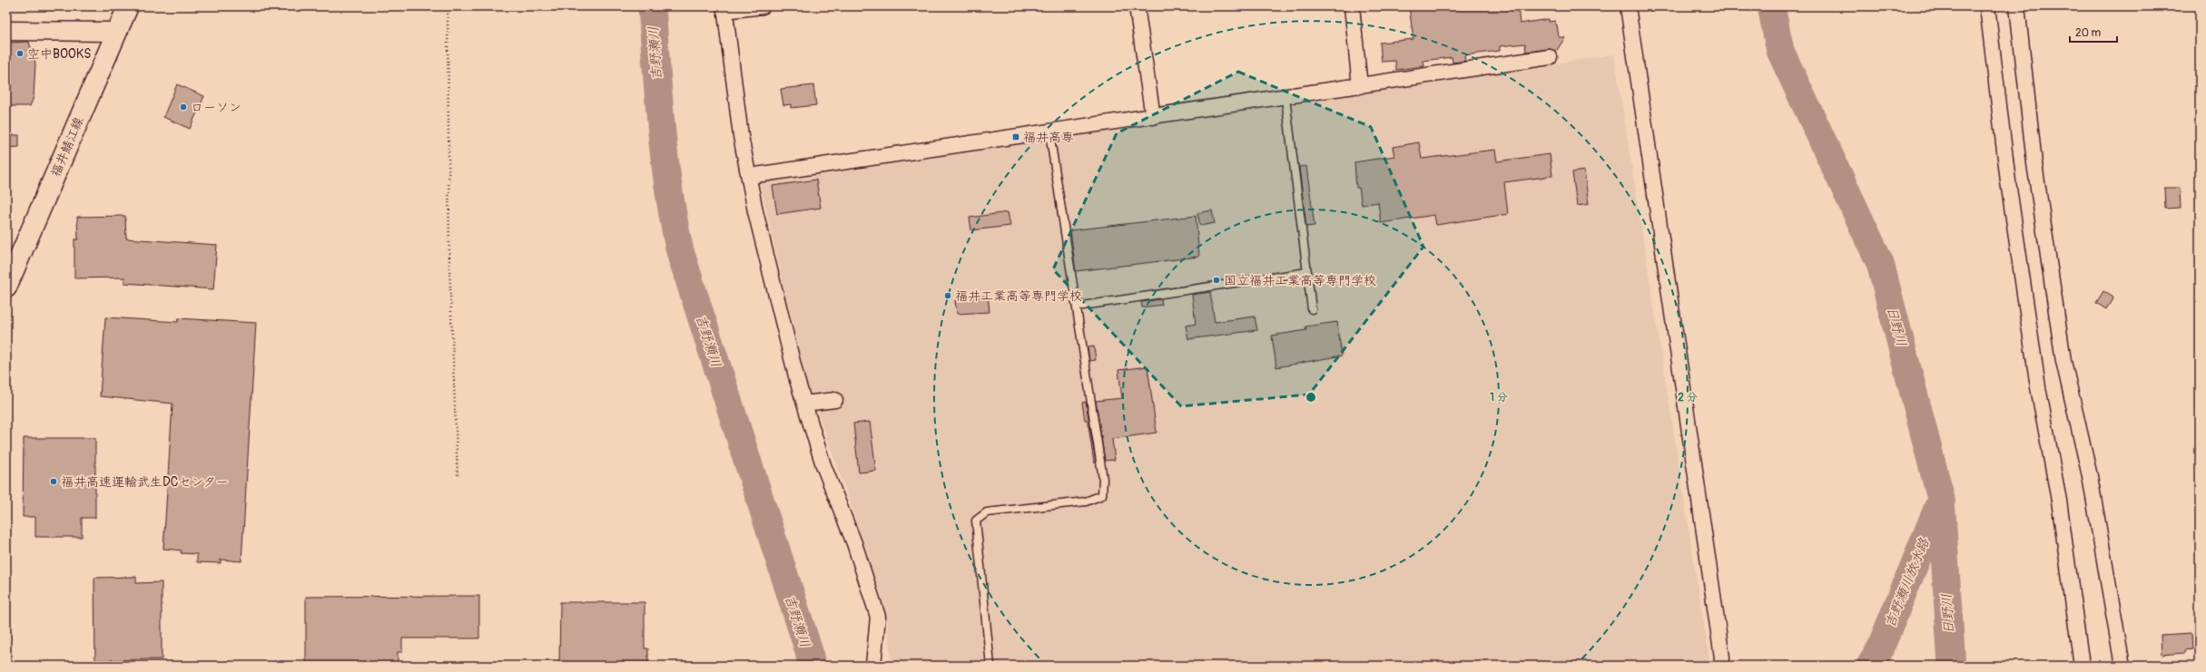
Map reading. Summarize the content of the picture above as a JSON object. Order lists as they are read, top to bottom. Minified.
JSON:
{"streets":{"main road":["福井鯖江線"]},"water":["吉野瀬川","日野川","吉野瀬川放水路"],"places":{"other":["空中BOOKS","ローソン","国立福井工業高等専門学校","福井工業高等専門学校","福井高速運輸武生DCセンター"],"transit":["福井高専"]},"scale_bar":"20 m","rings":["1 分","2 分"]}
